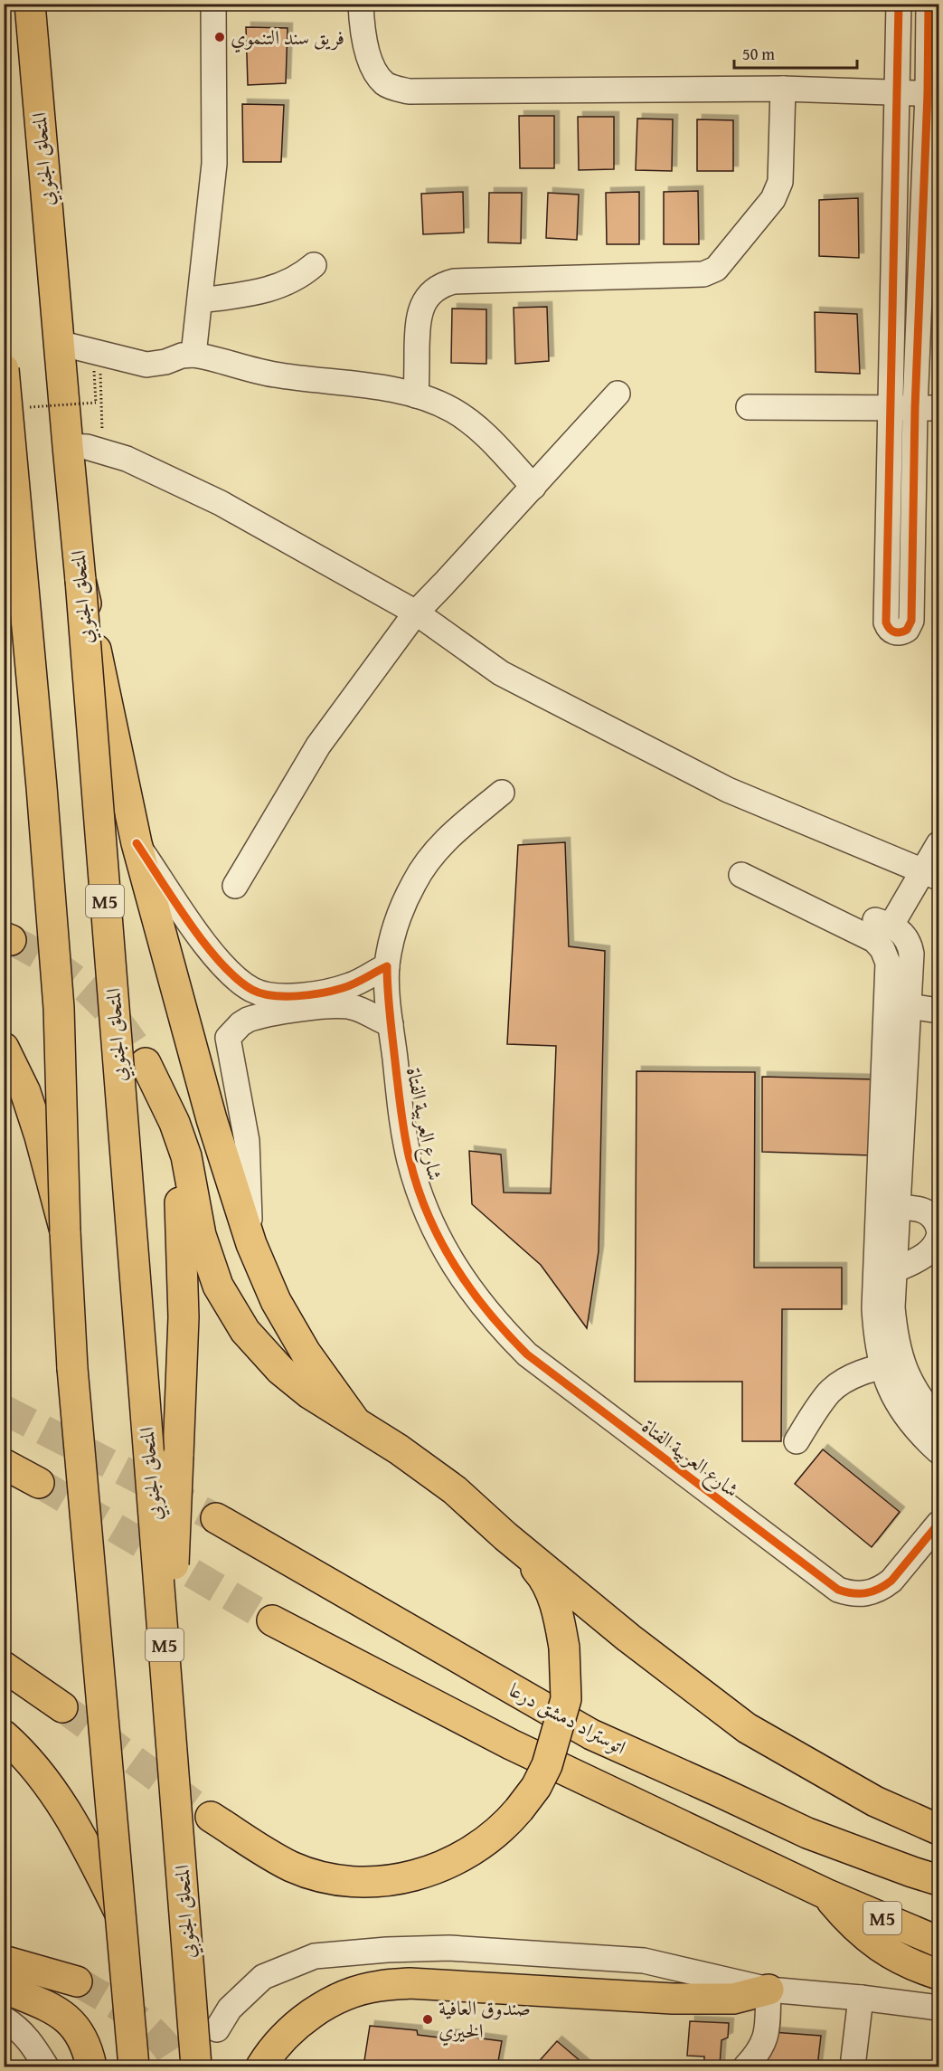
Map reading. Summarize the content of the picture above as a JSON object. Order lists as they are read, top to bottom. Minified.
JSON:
{"streets":{"main road":["المتحلق الجنوبي","M5","اتوستراد دمشق درعا"],"street":["شارع العربية الفتاة"]},"places":["فريق سند التنموي","صندوق العافية الخيري"],"scale_bar":"50 m"}
